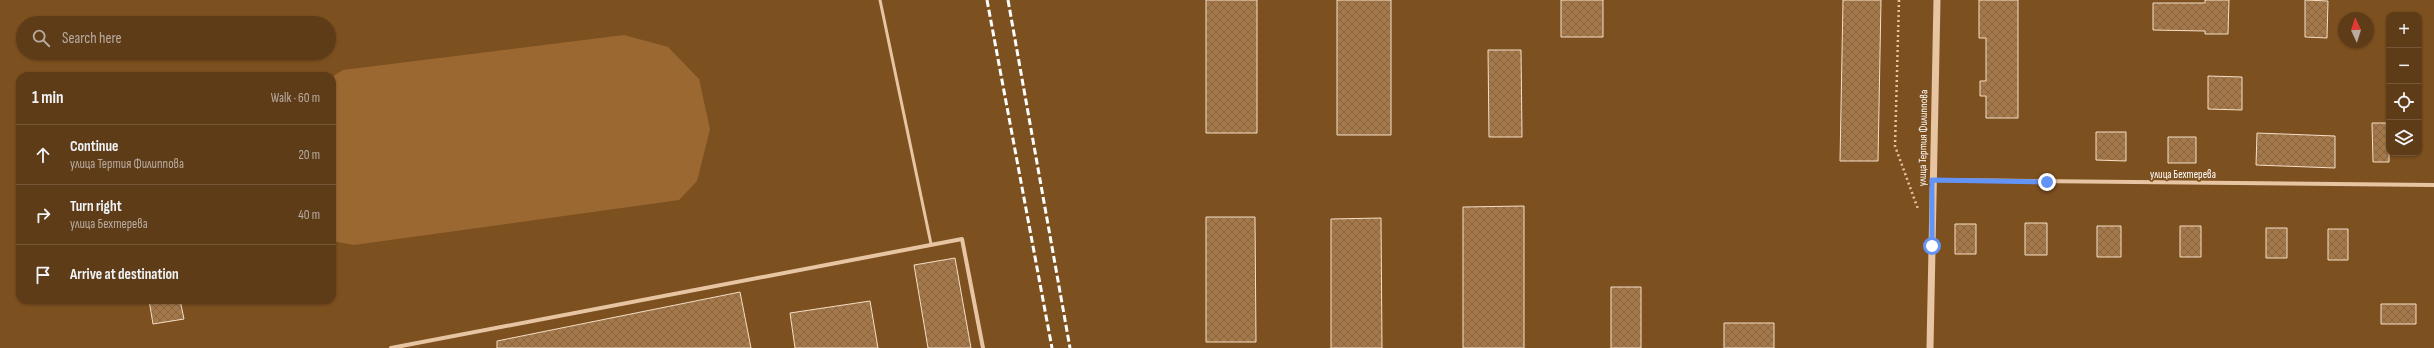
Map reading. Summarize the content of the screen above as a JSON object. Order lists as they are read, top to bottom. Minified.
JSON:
{"streets":{"street":["улица Тертия Филиппова","улица Бехтерева"]},"crossings":[["улица Тертия Филиппова","улица Бехтерева"]],"north":"top","page":{"map_buttons":["+","−"],"search":"Search here","heading":["1 min","Walk · 60 m"],"list":[["Continue","улица Тертия Филиппова","20 m"],["Turn right","улица Бехтерева","40 m"],"Arrive at destination"]}}
